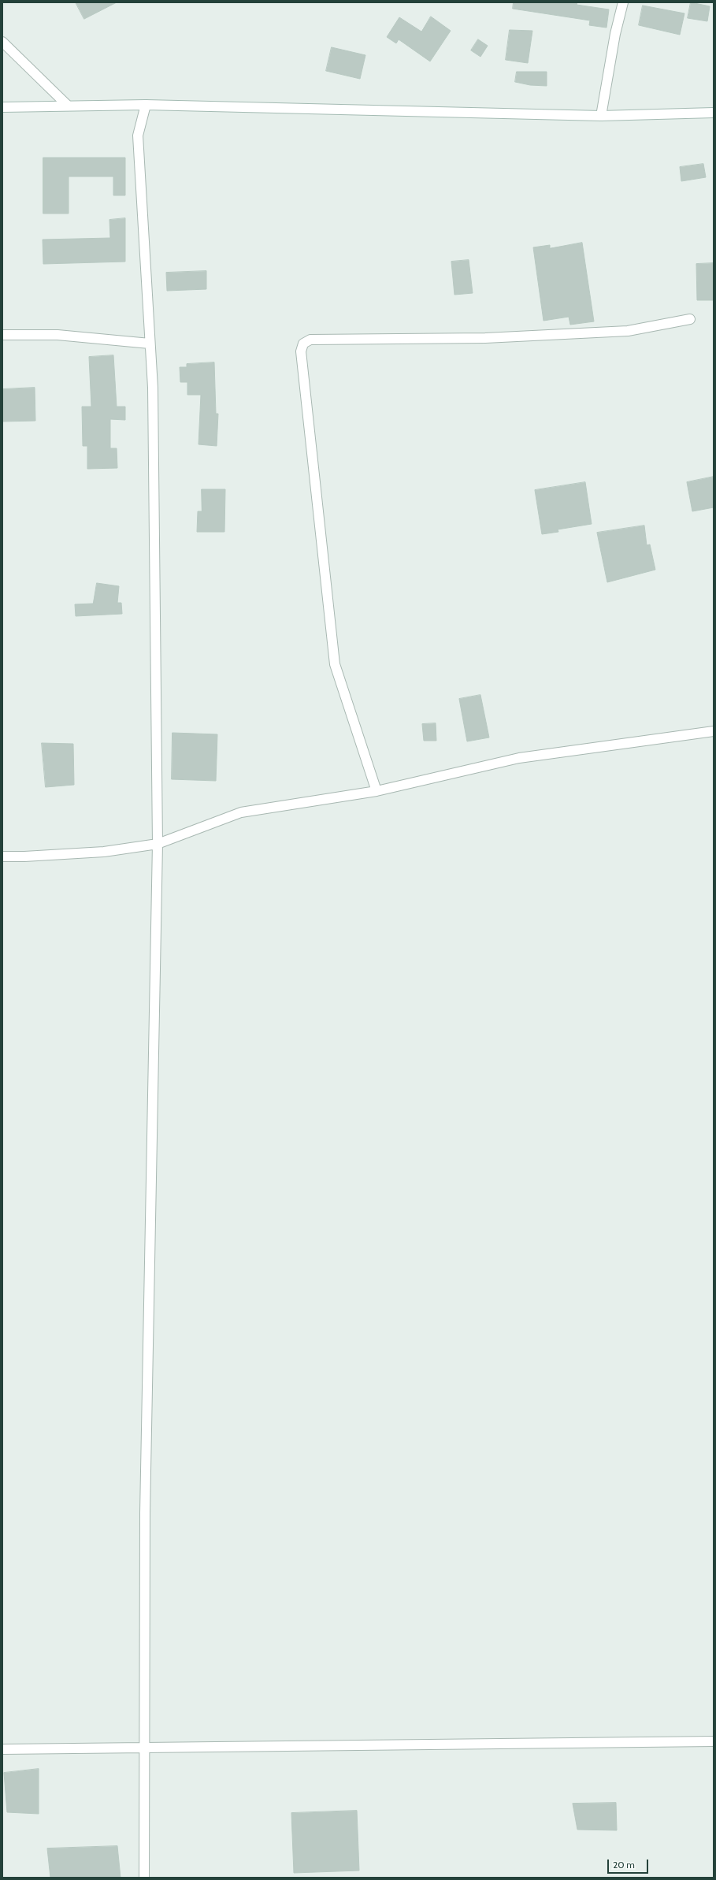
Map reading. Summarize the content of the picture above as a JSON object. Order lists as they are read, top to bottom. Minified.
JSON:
{"scale_bar":"20 m"}
